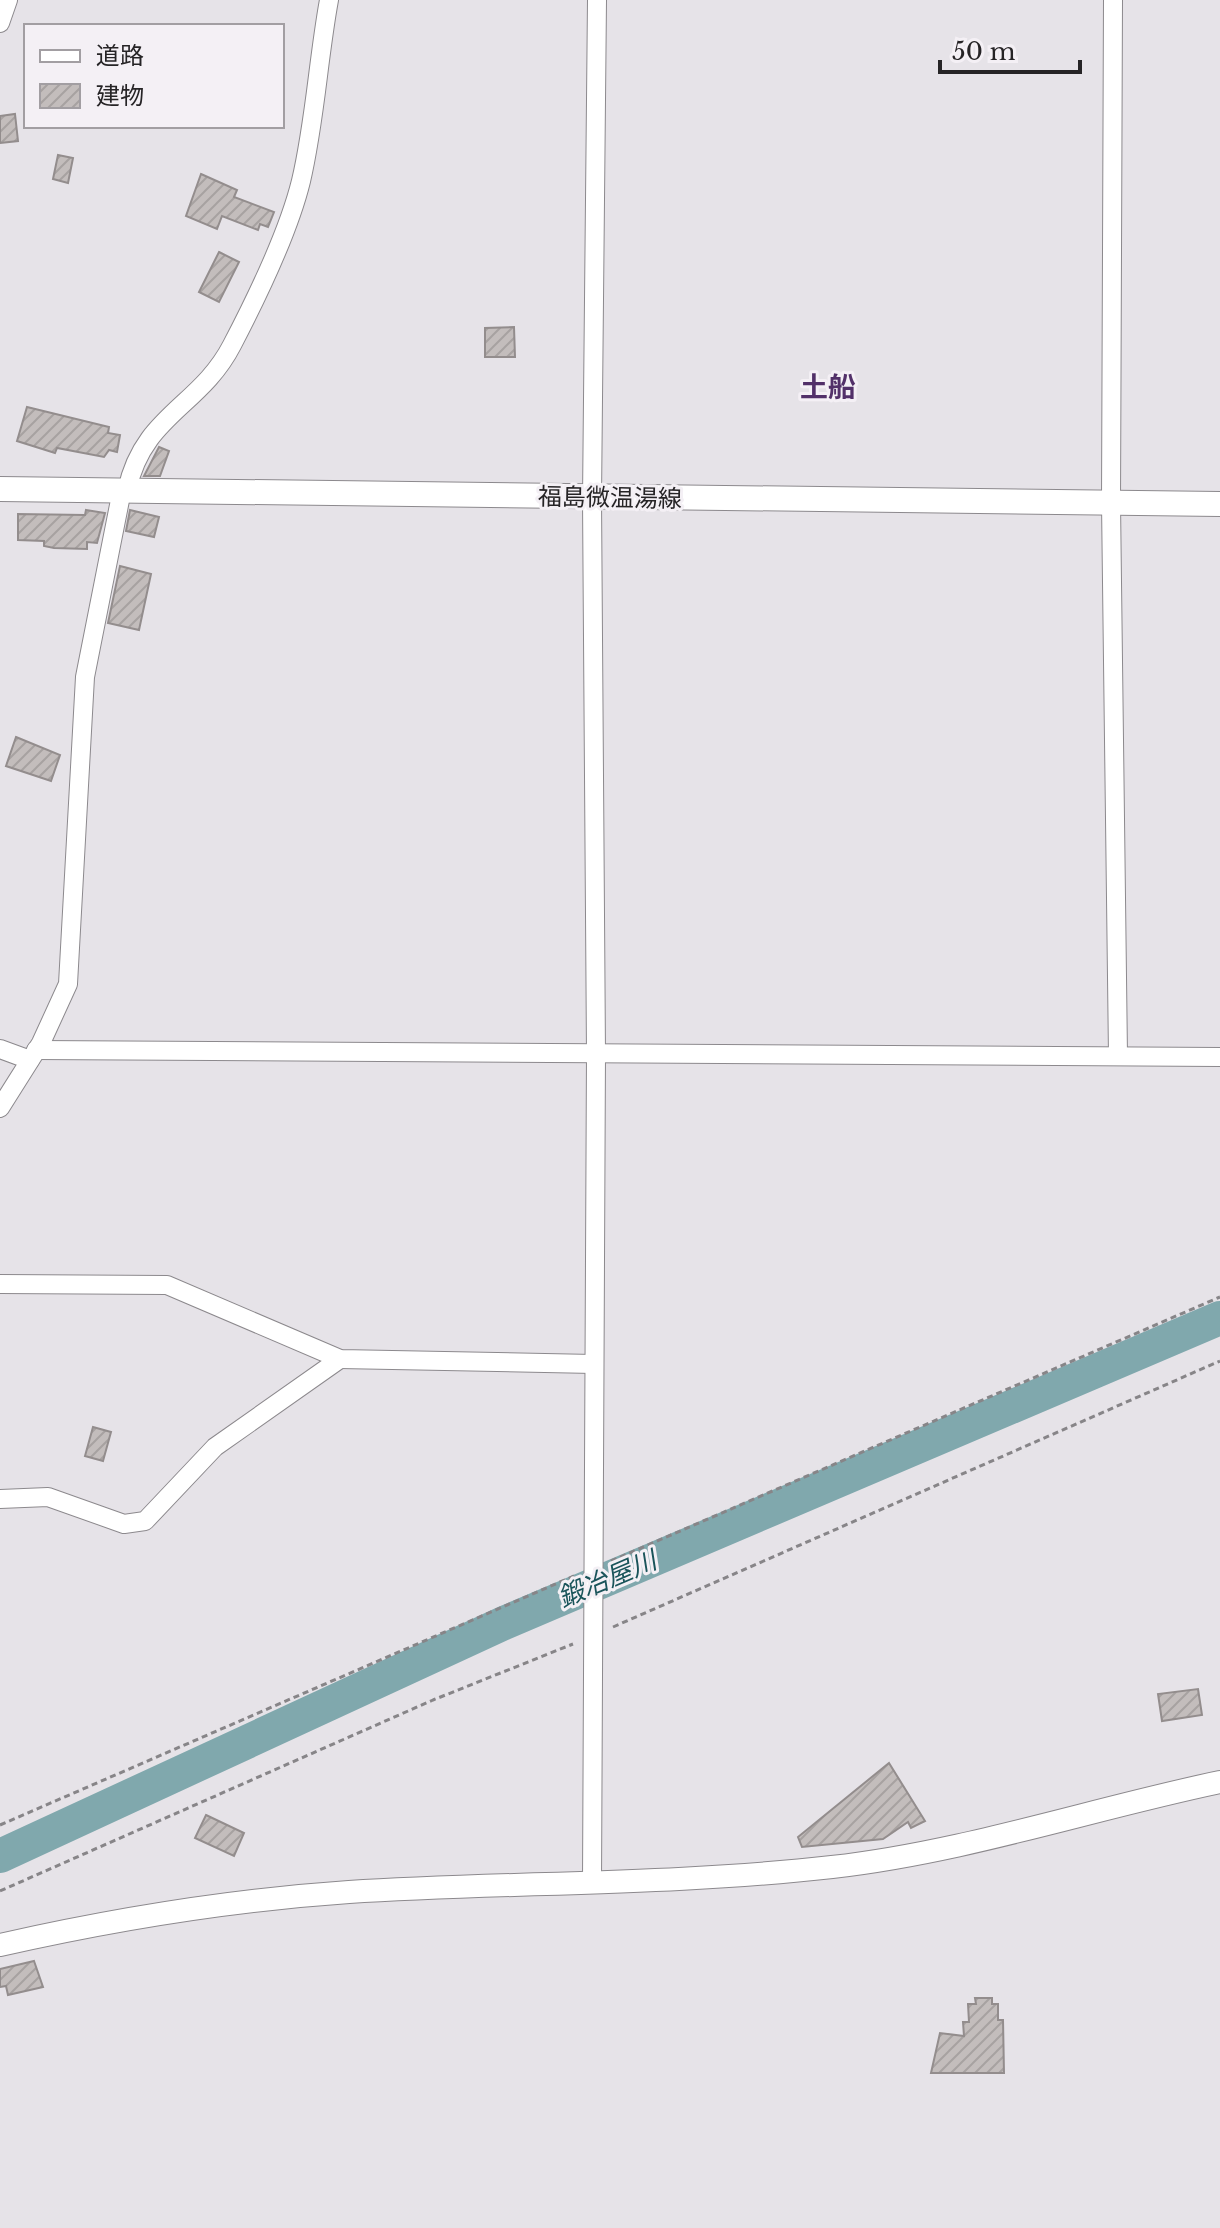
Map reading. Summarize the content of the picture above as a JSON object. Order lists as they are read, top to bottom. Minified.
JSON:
{"streets":{"main road":["福島微温湯線"]},"districts":["土船"],"water":["鍛冶屋川"],"legend":["道路","建物"],"scale_bar":"50 m"}
